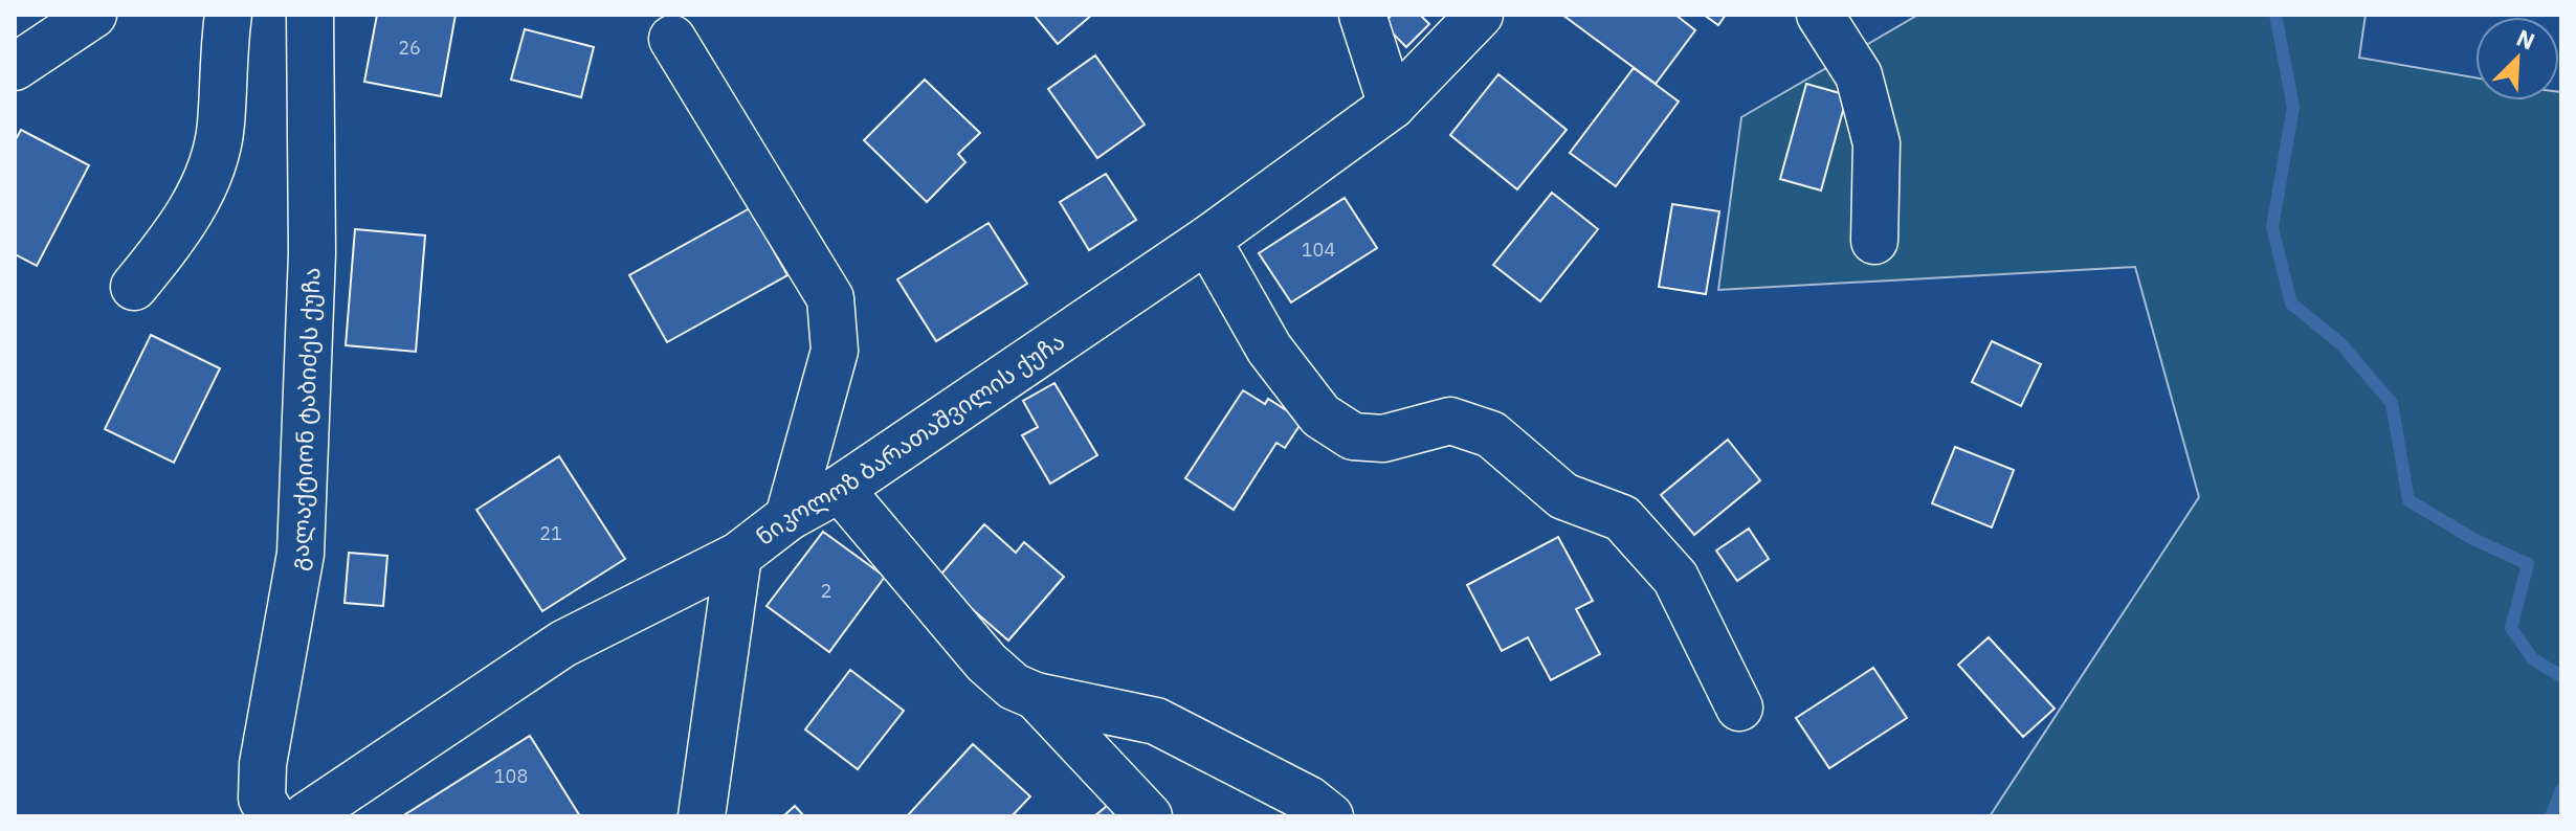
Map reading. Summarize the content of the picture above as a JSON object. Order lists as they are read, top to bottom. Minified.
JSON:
{"streets":{"street":["გალაქტიონ ტაბიძეს ქუჩა","ნიკოლოზ ბარათაშვილის ქუჩა"]},"house_numbers":["26","104","21","2","108"],"north":"top right"}
